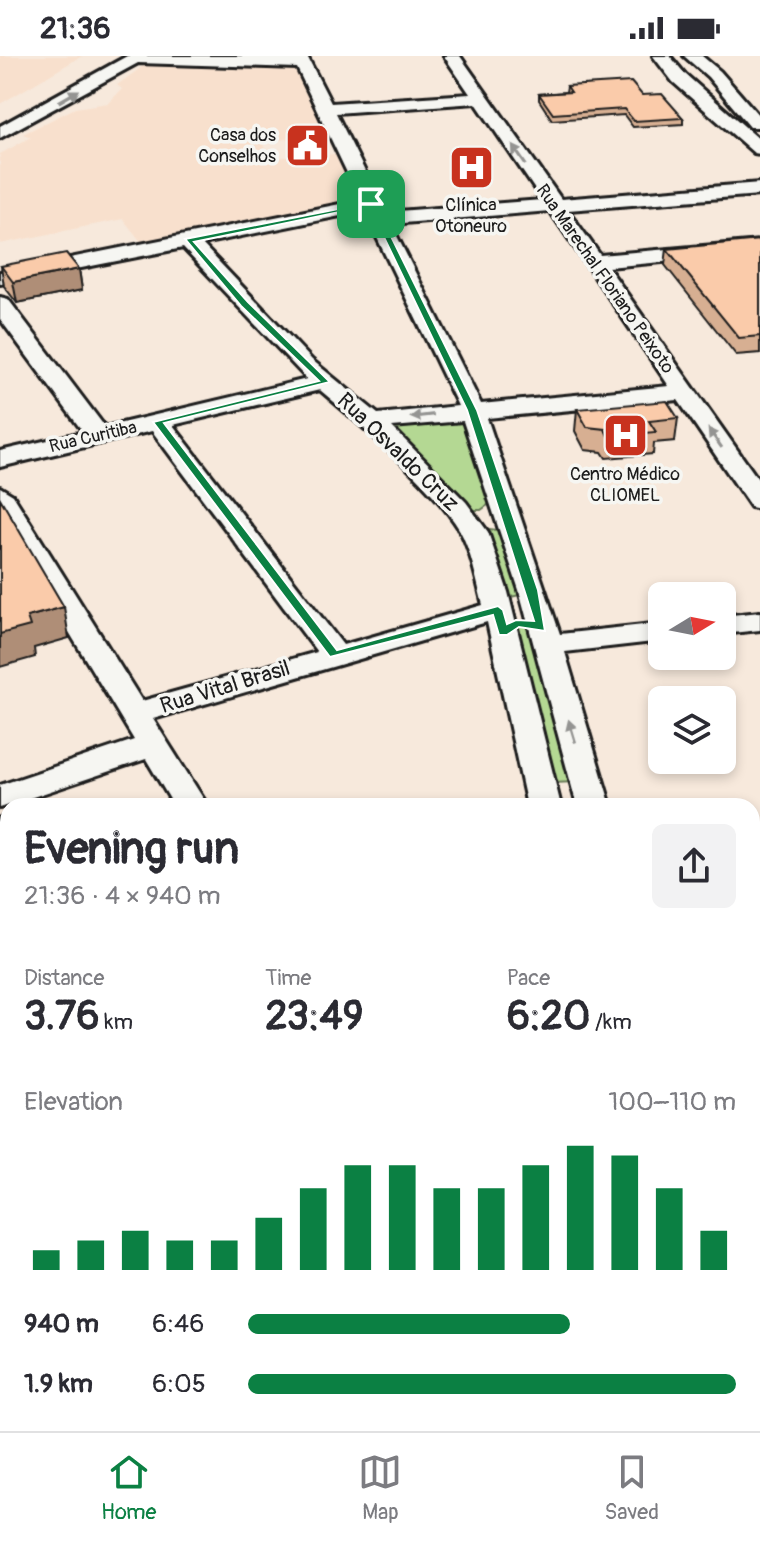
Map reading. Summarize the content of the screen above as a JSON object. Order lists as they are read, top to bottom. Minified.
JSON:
{"streets":{"street":["Rua Marechal Floriano Peixoto","Rua Curitiba","Rua Osvaldo Cruz","Rua Vital Brasil"]},"crossings":[["Rua Curitiba","Rua Osvaldo Cruz"],["Rua Osvaldo Cruz","Rua Vital Brasil"]],"places":{"public building":["Casa dos Conselhos"],"hospital":["Clínica Otoneuro","Centro Médico CLIOMEL"]},"north":"right","page":{"status":"21:36","heading":["Evening run","21:36 · 4 × 940 m"],"stats":[["Distance","3.76 km"],["Time","23:49"],["Pace","6:20 /km"]],"chart":["Elevation","100–110 m"],"list":[{"name":"940 m","note":"6:46"},{"name":"1.9 km","note":"6:05"}],"tabs":["Home","Map","Saved"]}}
